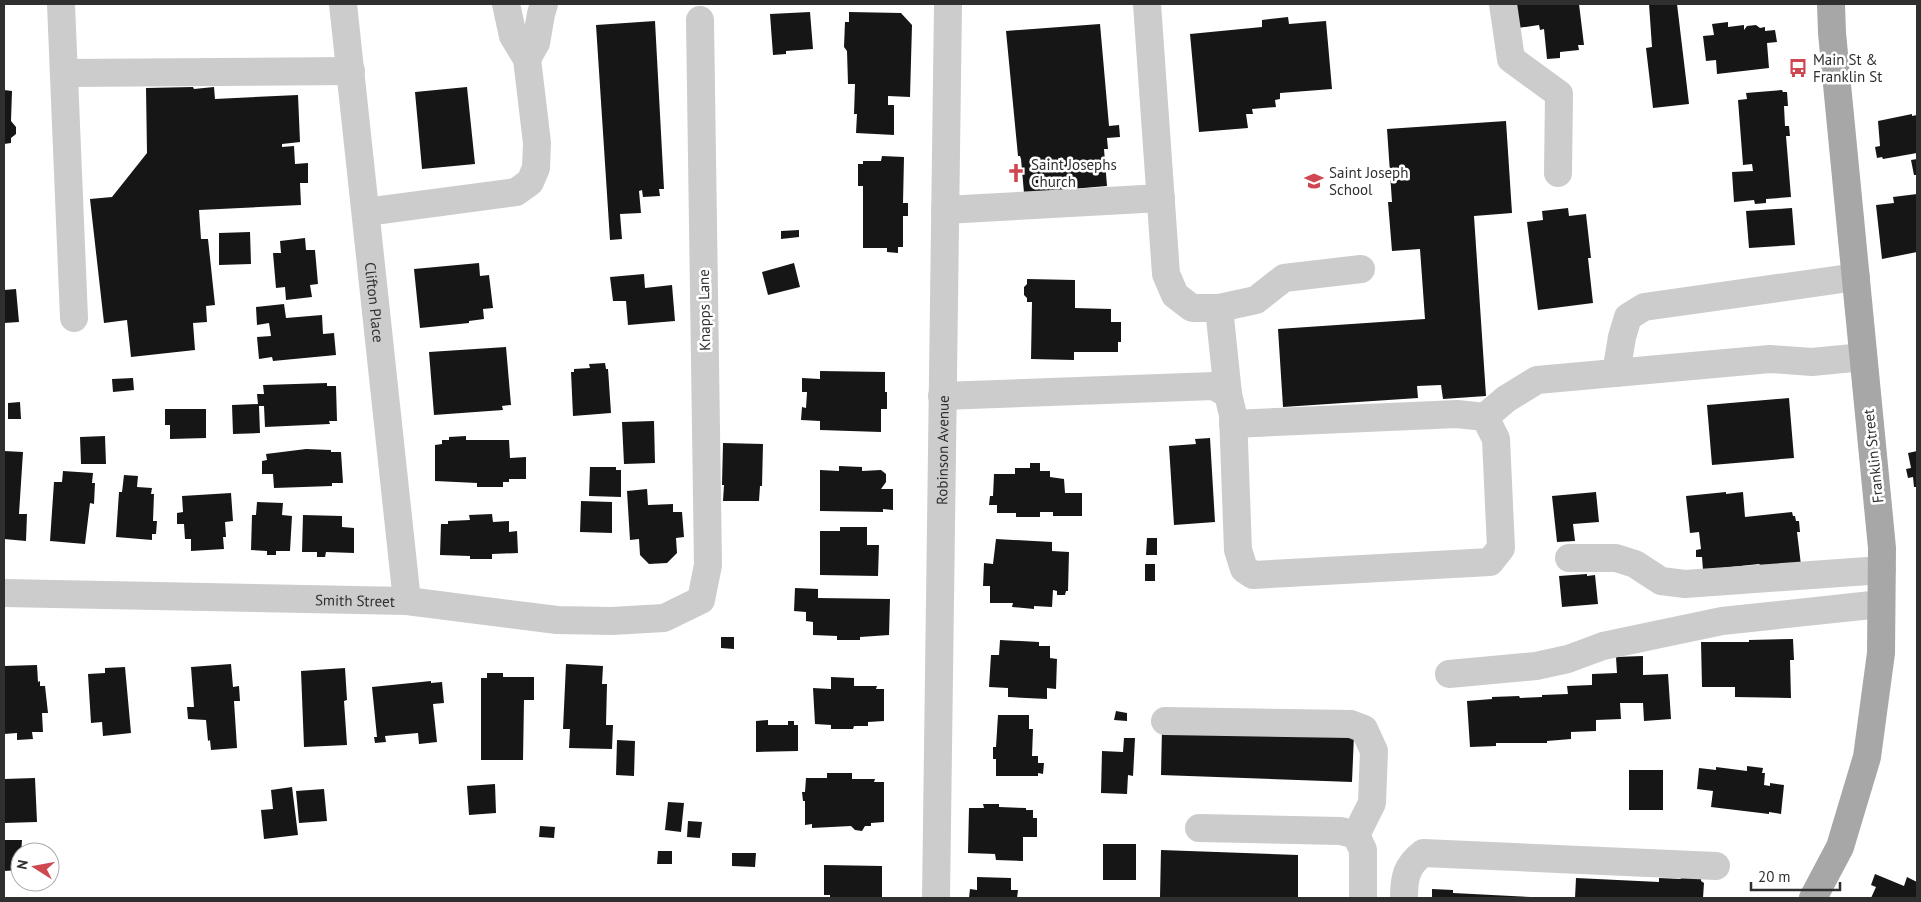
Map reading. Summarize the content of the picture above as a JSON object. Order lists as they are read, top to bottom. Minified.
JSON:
{"streets":{"main road":["Franklin Street"],"street":["Clifton Place","Knapps Lane","Robinson Avenue","Smith Street"]},"crossings":[["Clifton Place","Smith Street"],["Knapps Lane","Smith Street"]],"places":{"bus stop":["Main St & Franklin St"],"church":["Saint Josephs Church"],"school or university":["Saint Joseph School"]},"scale_bar":"20 m","north":"left"}
